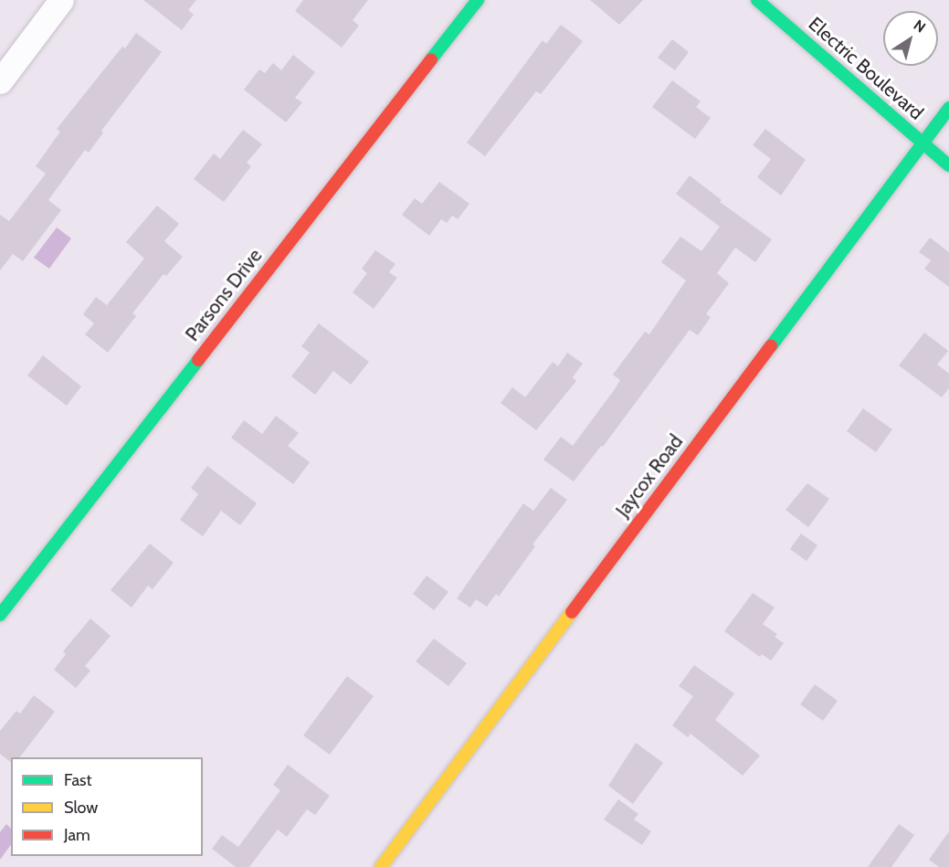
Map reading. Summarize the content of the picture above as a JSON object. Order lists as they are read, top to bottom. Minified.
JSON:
{"streets":{"street":["Electric Boulevard","Parsons Drive","Jaycox Road"]},"crossings":[["Electric Boulevard","Jaycox Road"]],"legend":["Fast","Slow","Jam"],"north":"top right"}
